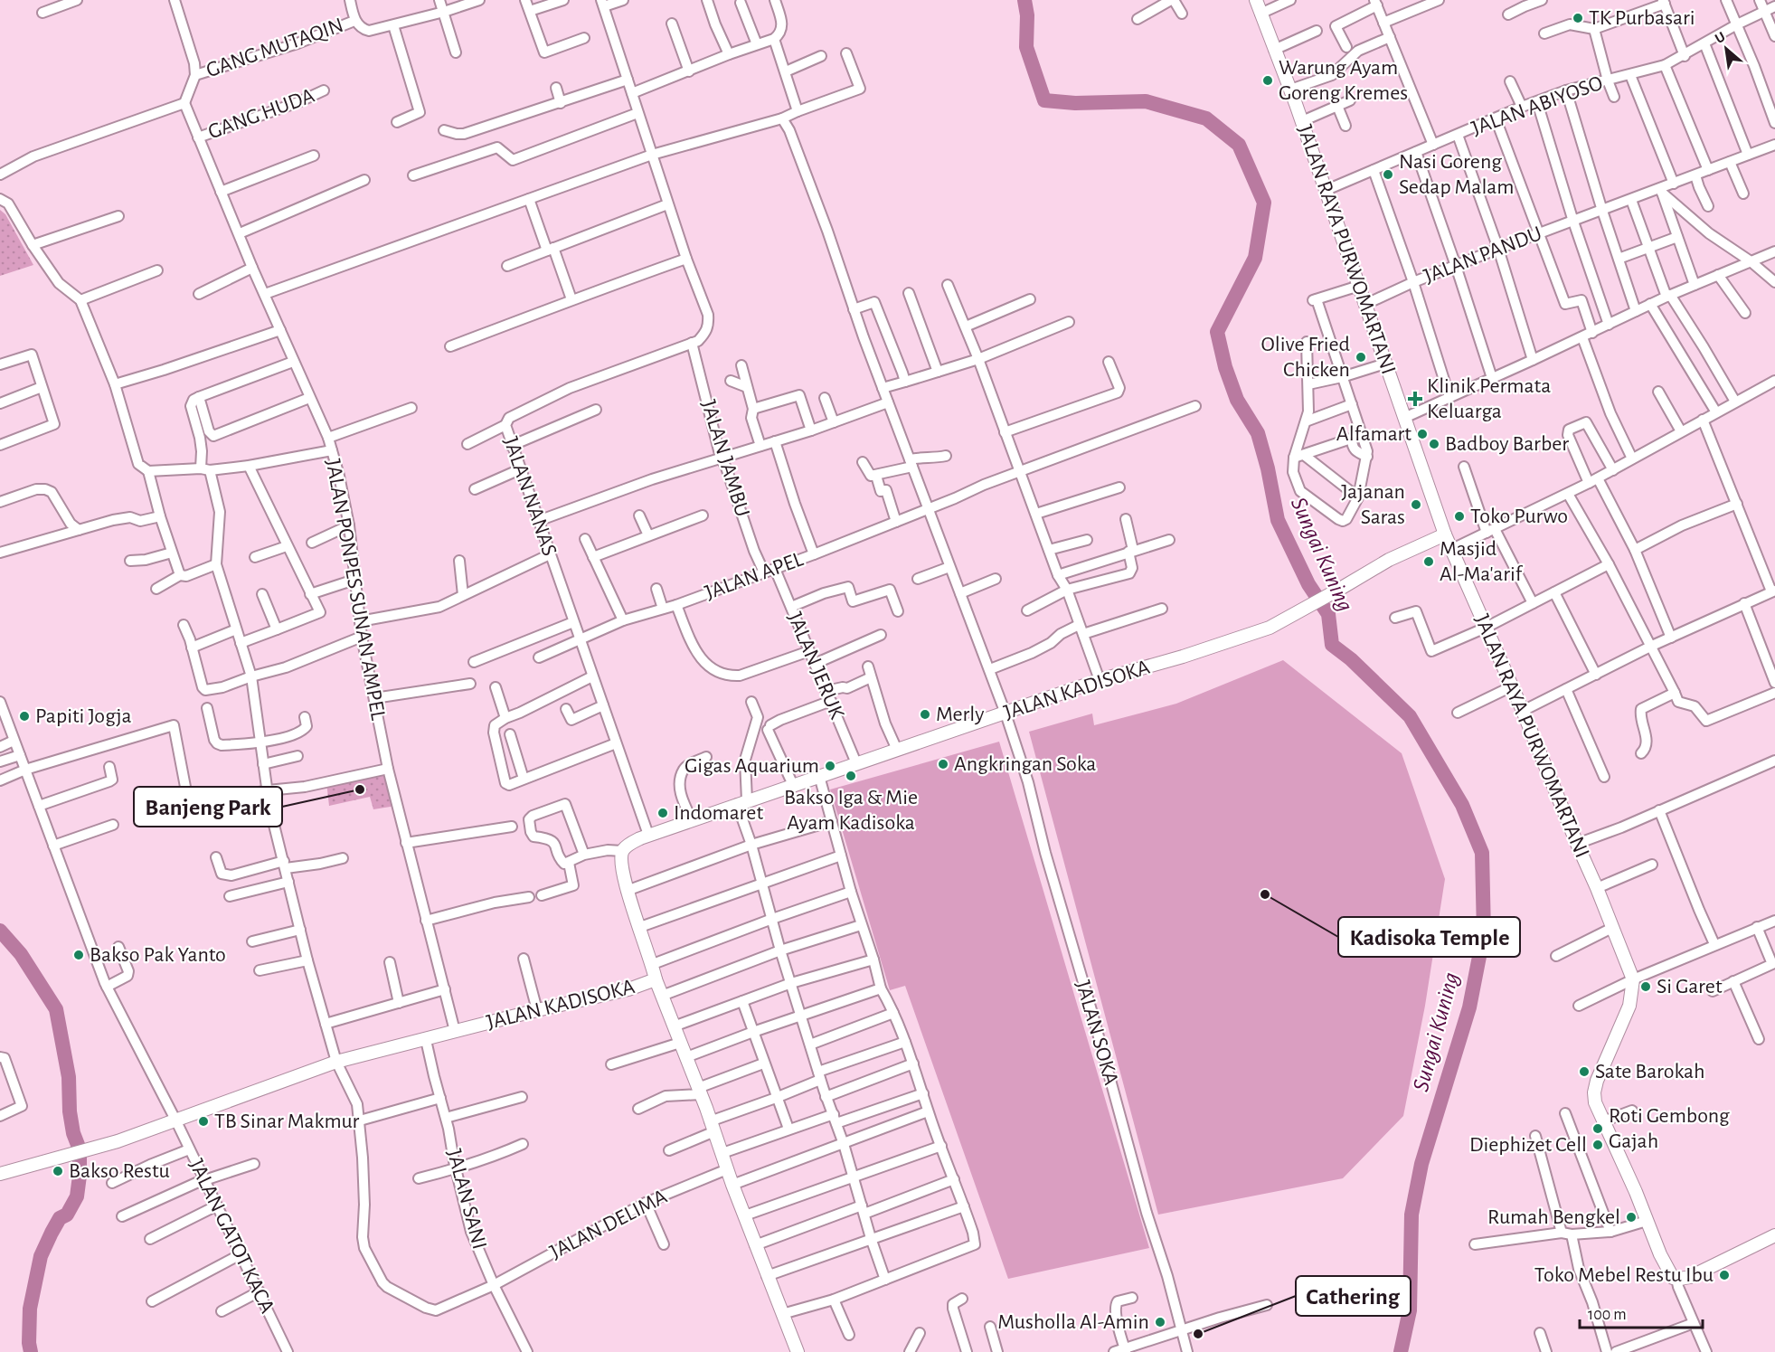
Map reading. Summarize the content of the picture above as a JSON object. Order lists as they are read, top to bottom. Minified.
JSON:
{"streets":{"street":["GANG MUTAQIN","JALAN ABIYOSO","GANG HUDA","JALAN RAYA PURWOMARTANI","JALAN PANDU","JALAN JAMBU","JALAN NANAS","JALAN APEL","JALAN PONPES SUNAN AMPEL","JALAN JERUK","JALAN KADISOKA","JALAN SOKA","JALAN SANI","JALAN DELIMA","JALAN GATOT KACA"]},"crossings":[["JALAN ABIYOSO","JALAN RAYA PURWOMARTANI"],["GANG HUDA","JALAN PONPES SUNAN AMPEL"],["JALAN RAYA PURWOMARTANI","JALAN PANDU"],["JALAN RAYA PURWOMARTANI","JALAN KADISOKA"],["JALAN JAMBU","JALAN NANAS"],["JALAN JAMBU","JALAN APEL"],["JALAN NANAS","JALAN APEL"],["JALAN NANAS","JALAN KADISOKA"],["JALAN APEL","JALAN JERUK"],["JALAN APEL","JALAN SOKA"],["JALAN PONPES SUNAN AMPEL","JALAN KADISOKA"],["JALAN JERUK","JALAN KADISOKA"],["JALAN KADISOKA","JALAN SOKA"],["JALAN KADISOKA","JALAN SANI"],["JALAN KADISOKA","JALAN GATOT KACA"],["JALAN SANI","JALAN DELIMA"]],"water":["Sungai Kuning"],"places":{"other":["TK Purbasari","Warung Ayam Goreng Kremes","Nasi Goreng Sedap Malam","Olive Fried Chicken","Alfamart","Badboy Barber","Jajanan Saras","Toko Purwo","Masjid Al-Ma'arif","Merly","Papiti Jogja","Angkringan Soka","Gigas Aquarium","Bakso Iga & Mie Ayam Kadisoka","Banjeng Park","Indomaret","Kadisoka Temple","Bakso Pak Yanto","Si Garet","Sate Barokah","TB Sinar Makmur","Roti Gembong Gajah","Diephizet Cell","Bakso Restu","Rumah Bengkel","Toko Mebel Restu Ibu","Musholla Al-Amin","Cathering"],"health":["Klinik Permata Keluarga"]},"scale_bar":"100 m","north":"top left"}
